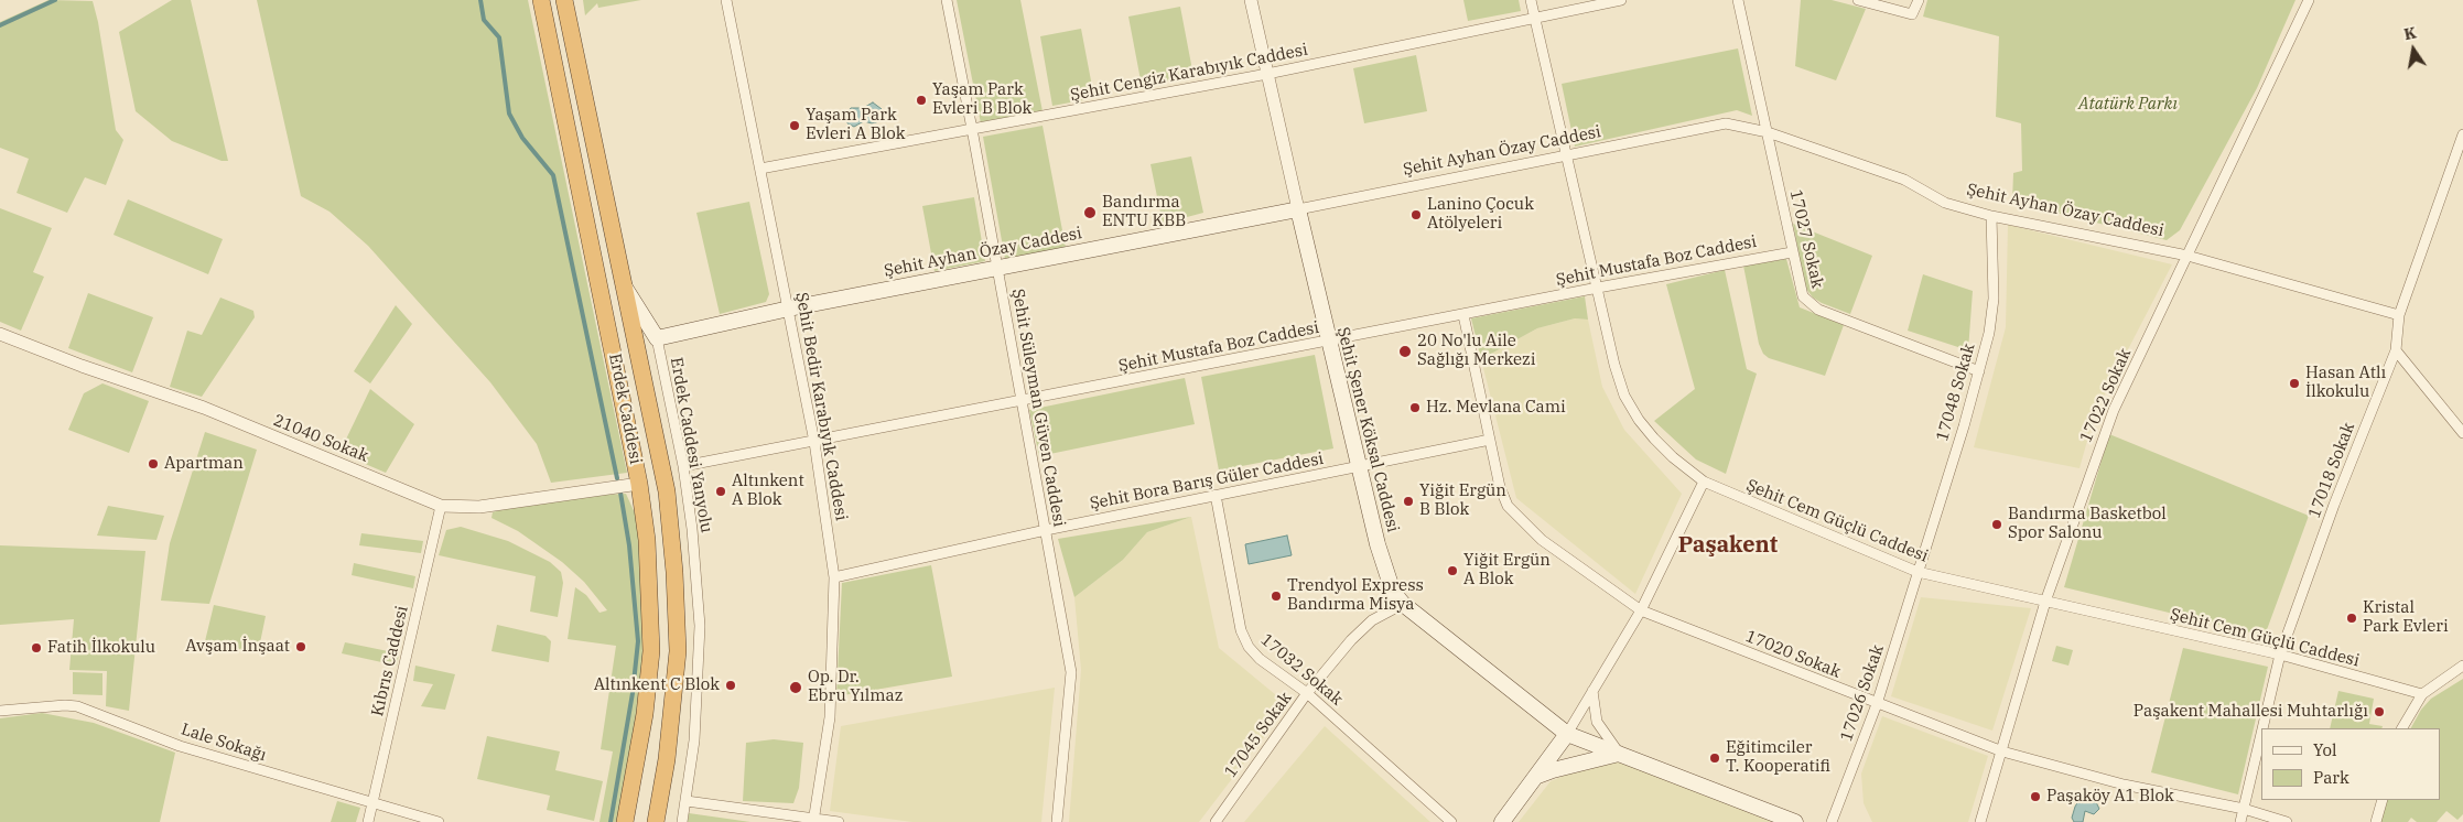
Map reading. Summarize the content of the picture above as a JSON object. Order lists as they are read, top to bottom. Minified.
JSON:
{"streets":{"highway":["Erdek Caddesi"],"main road":["Şehit Ayhan Özay Caddesi","Şehit Şener Köksal Caddesi"],"street":["Şehit Cengiz Karabıyık Caddesi","17027 Sokak","Şehit Mustafa Boz Caddesi","17048 Sokak","17022 Sokak","Şehit Bedir Karabıyık Caddesi","Şehit Süleyman Güven Caddesi","21040 Sokak","Erdek Caddesi Yanyolu","17018 Sokak","Şehit Bora Barış Güler Caddesi","Şehit Cem Güçlü Caddesi","17020 Sokak","Kıbrıs Caddesi","17032 Sokak","17026 Sokak","17045 Sokak","Lale Sokağı"]},"crossings":[["Şehit Cengiz Karabıyık Caddesi","Şehit Bedir Karabıyık Caddesi"],["Şehit Cengiz Karabıyık Caddesi","Şehit Süleyman Güven Caddesi"],["Şehit Cengiz Karabıyık Caddesi","Şehit Şener Köksal Caddesi"],["Şehit Cengiz Karabıyık Caddesi","Şehit Cem Güçlü Caddesi"],["Şehit Ayhan Özay Caddesi","17027 Sokak"],["Şehit Ayhan Özay Caddesi","17048 Sokak"],["Şehit Ayhan Özay Caddesi","17022 Sokak"],["Şehit Ayhan Özay Caddesi","Şehit Bedir Karabıyık Caddesi"],["Şehit Ayhan Özay Caddesi","Şehit Süleyman Güven Caddesi"],["Şehit Ayhan Özay Caddesi","Şehit Şener Köksal Caddesi"],["Şehit Ayhan Özay Caddesi","Erdek Caddesi Yanyolu"],["Şehit Ayhan Özay Caddesi","17018 Sokak"],["Şehit Ayhan Özay Caddesi","Şehit Cem Güçlü Caddesi"],["17027 Sokak","Şehit Mustafa Boz Caddesi"],["17027 Sokak","17048 Sokak"],["Şehit Mustafa Boz Caddesi","Şehit Bedir Karabıyık Caddesi"],["Şehit Mustafa Boz Caddesi","Şehit Süleyman Güven Caddesi"],["Şehit Mustafa Boz Caddesi","Şehit Şener Köksal Caddesi"],["Şehit Mustafa Boz Caddesi","Erdek Caddesi Yanyolu"],["Şehit Mustafa Boz Caddesi","Şehit Cem Güçlü Caddesi"],["Şehit Mustafa Boz Caddesi","17020 Sokak"],["17048 Sokak","Şehit Cem Güçlü Caddesi"],["17048 Sokak","17026 Sokak"],["17022 Sokak","Şehit Cem Güçlü Caddesi"],["17022 Sokak","17020 Sokak"],["Şehit Bedir Karabıyık Caddesi","Şehit Bora Barış Güler Caddesi"],["Şehit Süleyman Güven Caddesi","Şehit Bora Barış Güler Caddesi"],["Erdek Caddesi","21040 Sokak"],["Şehit Şener Köksal Caddesi","Şehit Bora Barış Güler Caddesi"],["Şehit Şener Köksal Caddesi","17045 Sokak"],["21040 Sokak","Kıbrıs Caddesi"],["17018 Sokak","Şehit Cem Güçlü Caddesi"],["17018 Sokak","17020 Sokak"],["Şehit Bora Barış Güler Caddesi","17020 Sokak"],["Şehit Bora Barış Güler Caddesi","17032 Sokak"],["Şehit Cem Güçlü Caddesi","17026 Sokak"],["17020 Sokak","17026 Sokak"],["Kıbrıs Caddesi","Lale Sokağı"],["17032 Sokak","17045 Sokak"]],"districts":["Paşakent"],"parks":["Atatürk Parkı"],"places":["Yaşam Park Evleri B Blok","Yaşam Park Evleri A Blok","Bandırma ENTU KBB","Lanino Çocuk Atölyeleri","20 No'lu Aile Sağlığı Merkezi","Hasan Atlı İlkokulu","Hz. Mevlana Cami","Apartman","Altınkent A Blok","Yiğit Ergün B Blok","Bandırma Basketbol Spor Salonu","Yiğit Ergün A Blok","Trendyol Express Bandırma Misya","Kristal Park Evleri","Avşam İnşaat","Fatih İlkokulu","Altınkent C Blok","Op. Dr. Ebru Yılmaz","Paşakent Mahallesi Muhtarlığı","Eğitimciler T. Kooperatifi","Paşaköy A1 Blok"],"legend":["Yol","Park"],"north":"top"}
